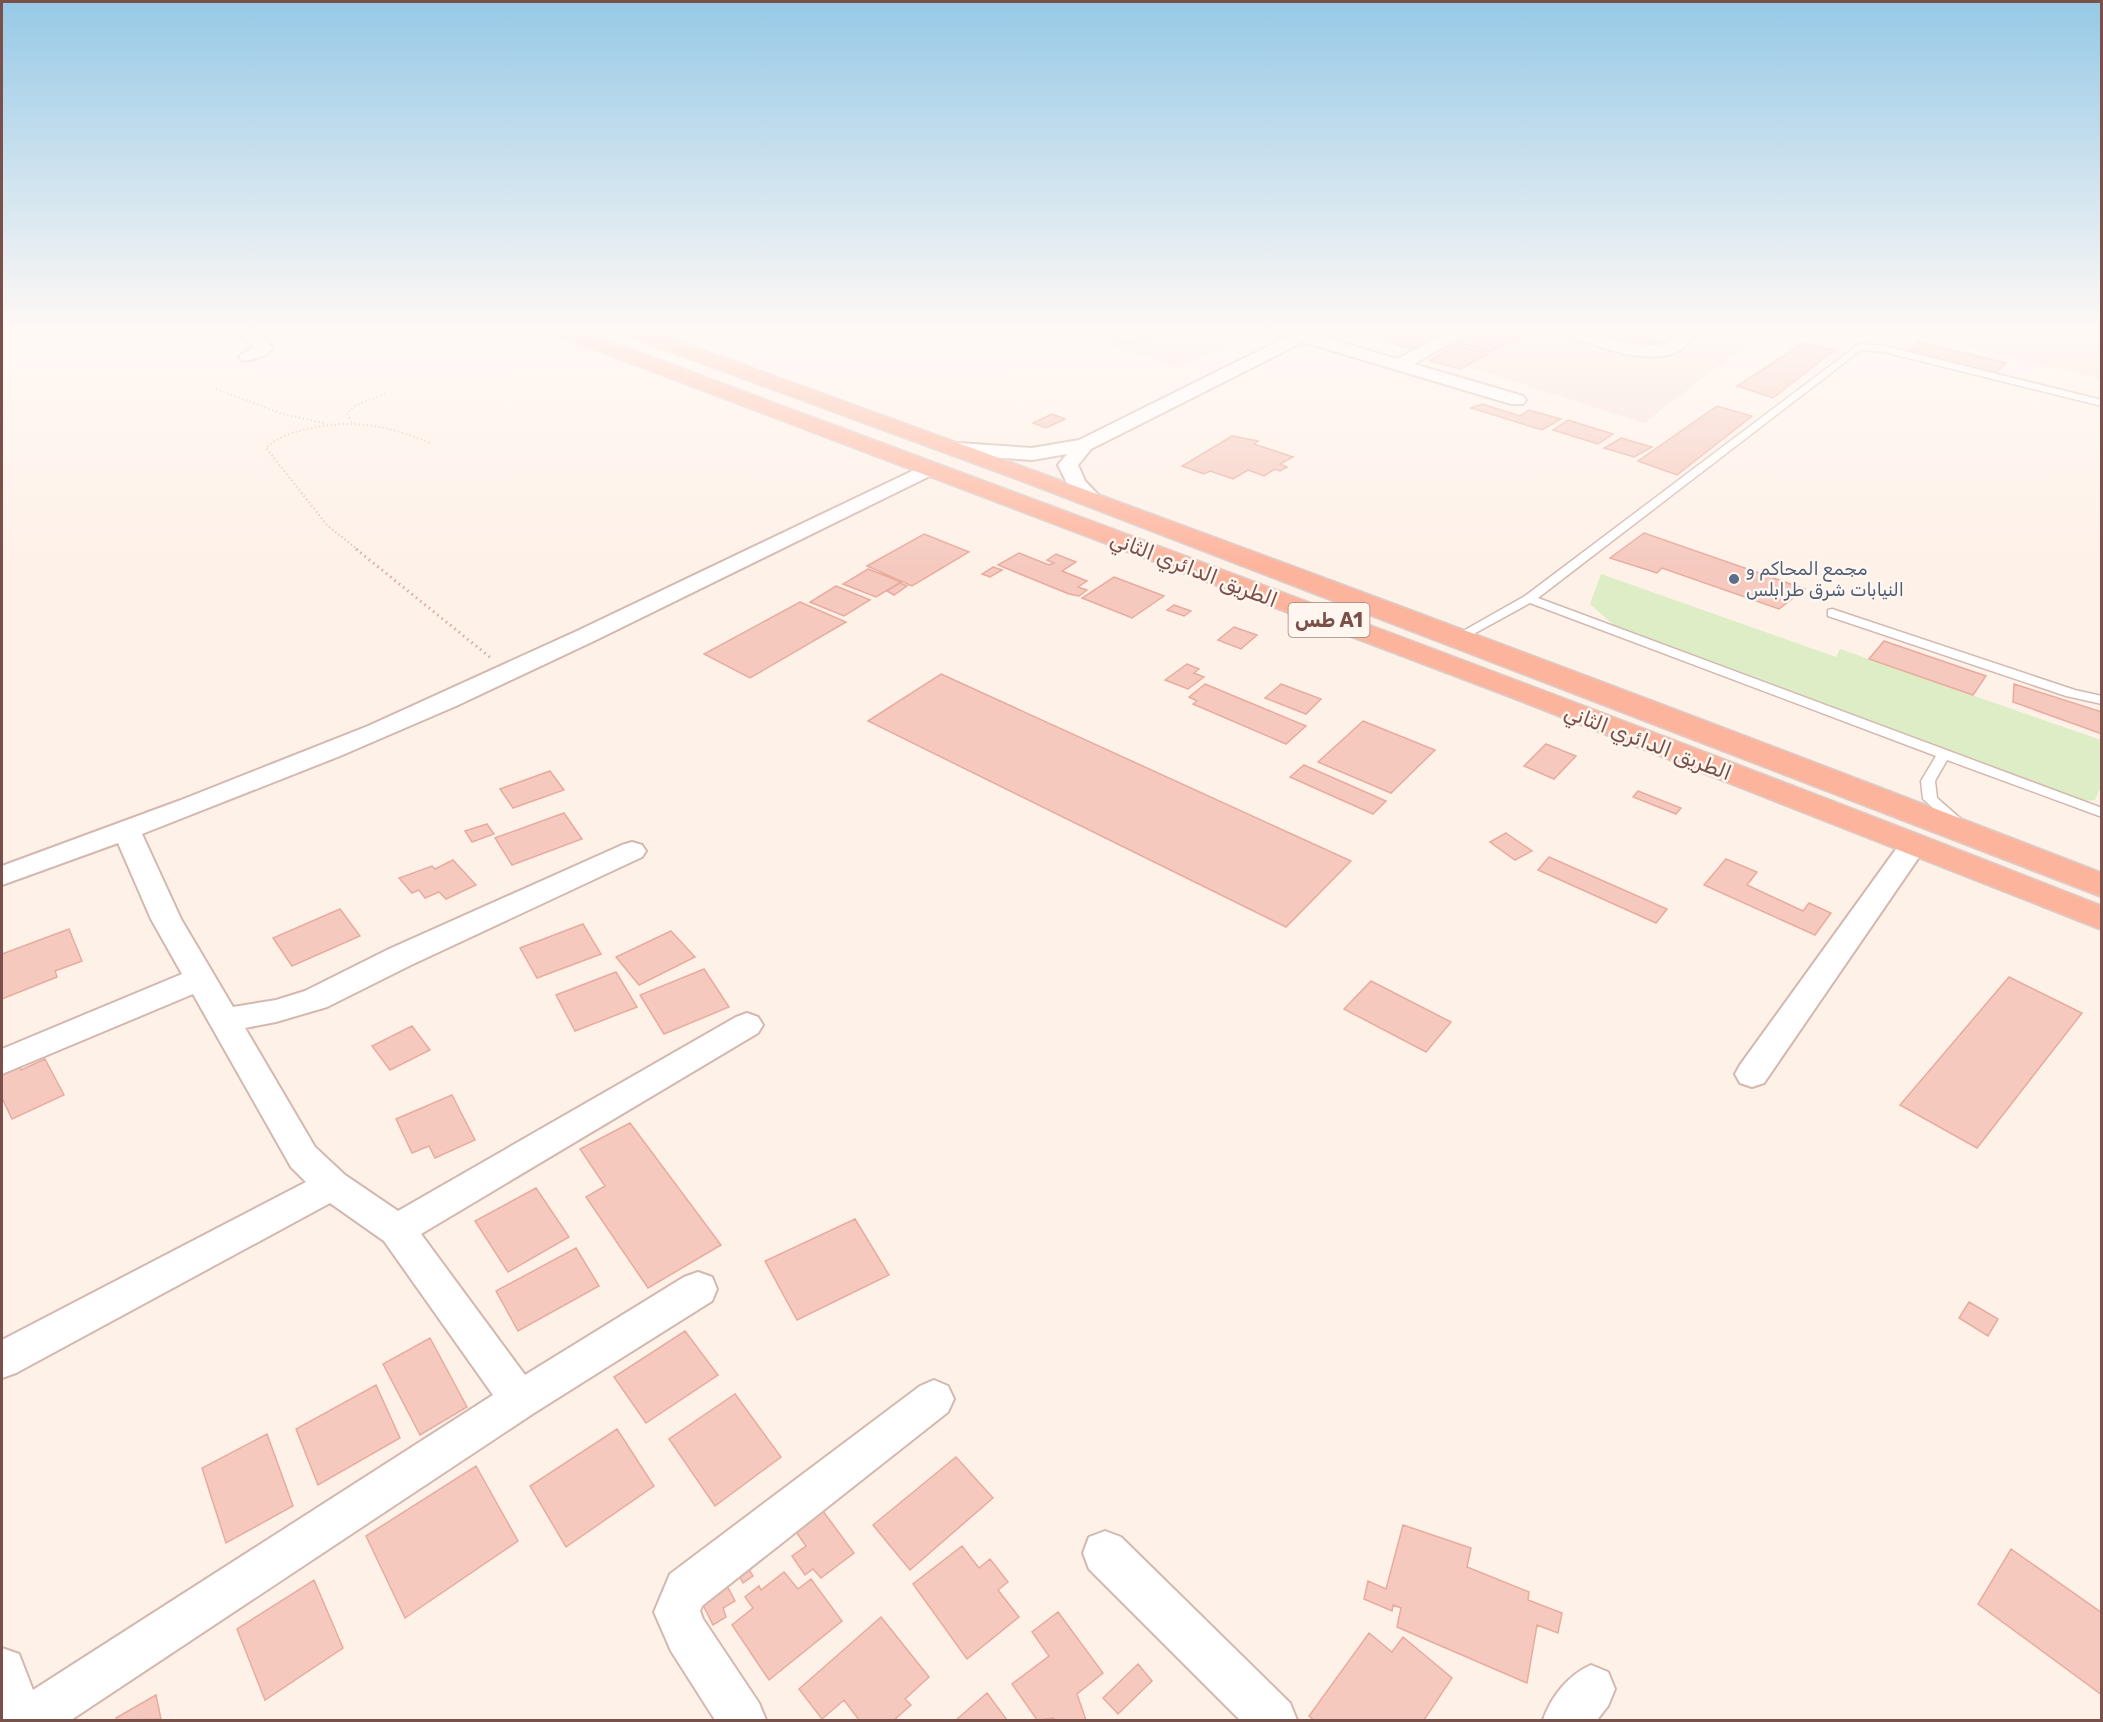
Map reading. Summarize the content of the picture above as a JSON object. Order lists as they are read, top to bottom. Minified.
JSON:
{"streets":{"highway":["الطريق الدائري الثاني","طس A1"]},"places":["مجمع المحاكم و النيابات شرق طرابلس"]}
